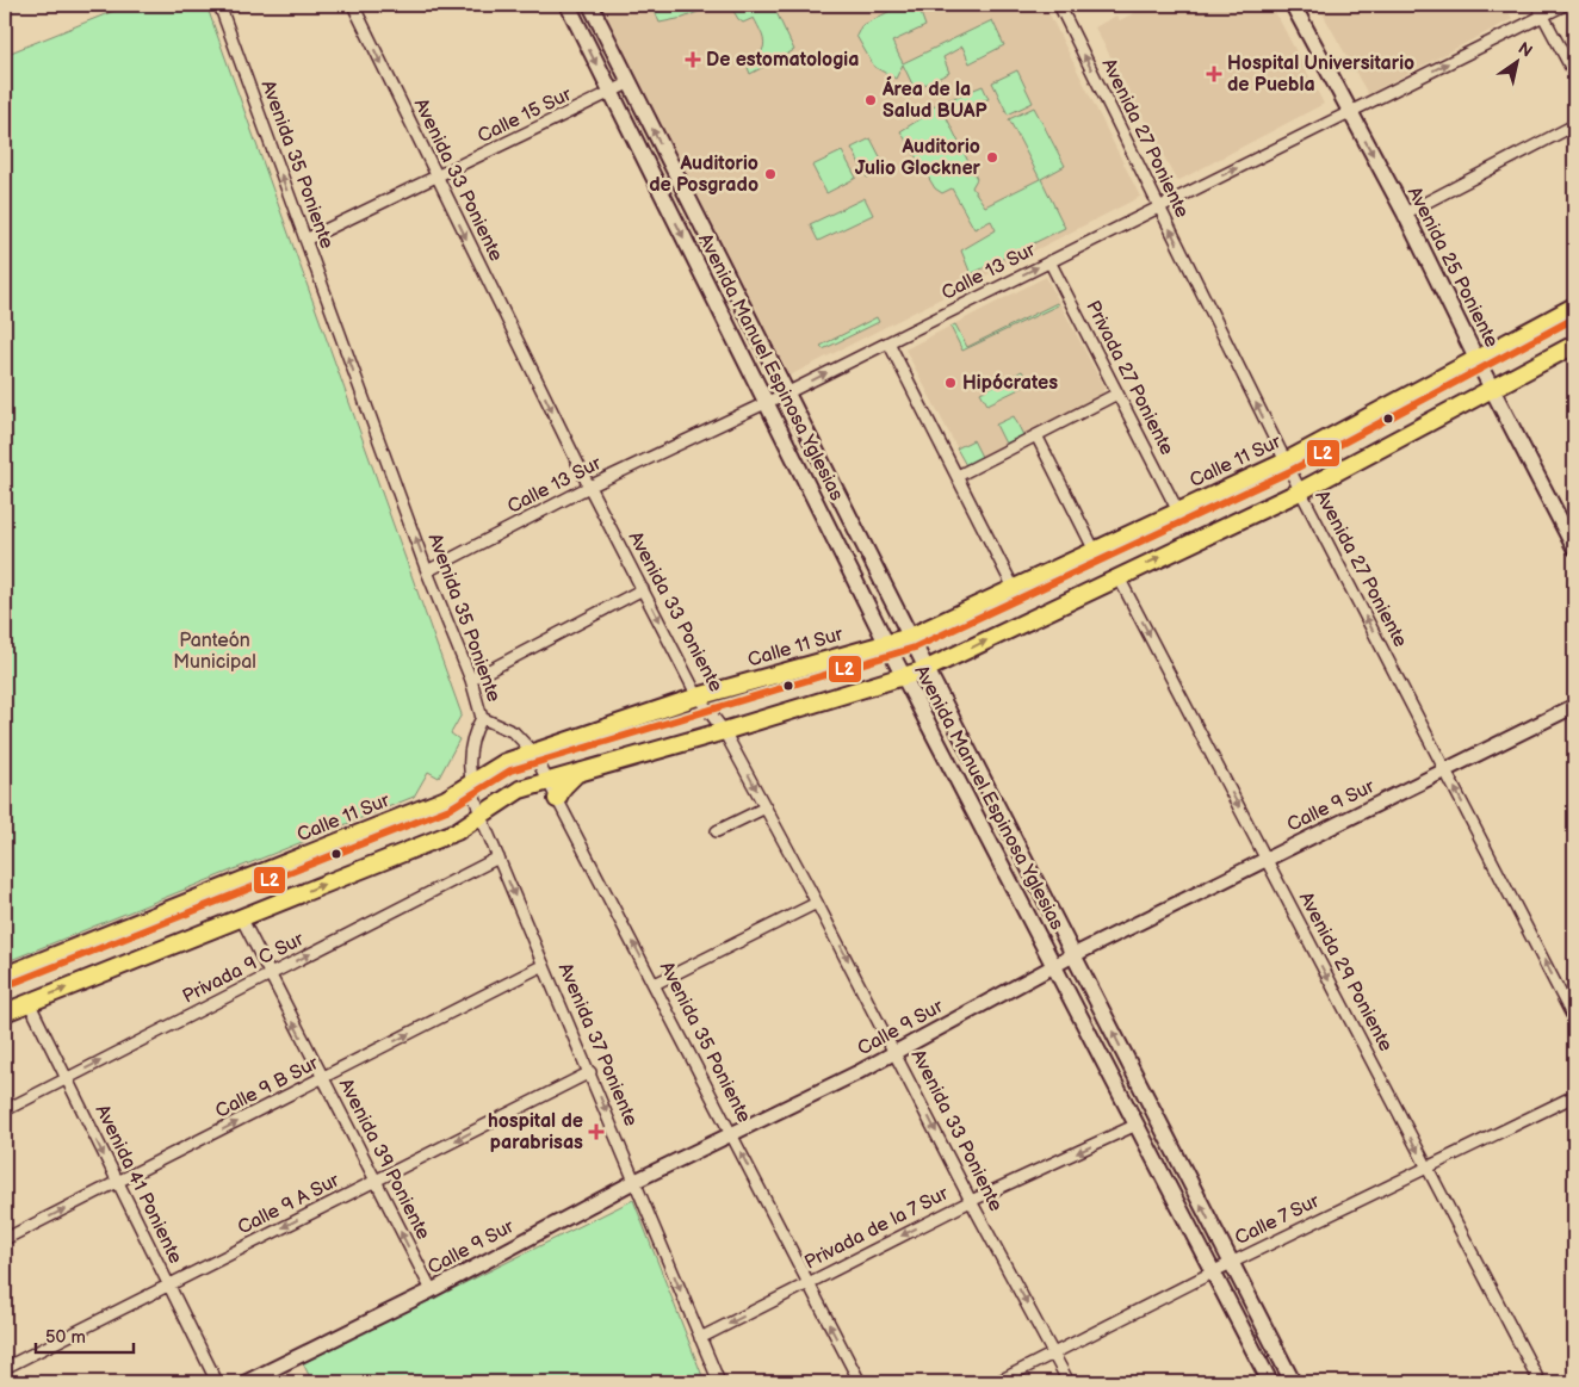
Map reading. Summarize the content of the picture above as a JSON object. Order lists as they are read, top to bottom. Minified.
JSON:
{"streets":{"main road":["Avenida 25 Poniente","Avenida Manuel Espinosa Yglesias","Calle 11 Sur"],"street":["Calle 15 Sur","Avenida 27 Poniente","Avenida 35 Poniente","Avenida 33 Poniente","Calle 13 Sur","Privada 27 Poniente","Calle 9 Sur","Privada 9 C Sur","Avenida 29 Poniente","Avenida 37 Poniente","Calle 9 B Sur","Avenida 39 Poniente","Avenida 41 Poniente","Calle 9 A Sur","Calle 7 Sur","Privada de la 7 Sur"]},"crossings":[["Calle 15 Sur","Avenida 35 Poniente"],["Calle 15 Sur","Avenida 33 Poniente"],["Calle 15 Sur","Avenida Manuel Espinosa Yglesias"],["Avenida 27 Poniente","Calle 13 Sur"],["Avenida 27 Poniente","Calle 11 Sur"],["Avenida 27 Poniente","Calle 9 Sur"],["Avenida 35 Poniente","Calle 13 Sur"],["Avenida 35 Poniente","Calle 11 Sur"],["Avenida 35 Poniente","Calle 9 Sur"],["Avenida 35 Poniente","Avenida 37 Poniente"],["Avenida 35 Poniente","Privada de la 7 Sur"],["Avenida 33 Poniente","Calle 13 Sur"],["Avenida 33 Poniente","Calle 11 Sur"],["Avenida 33 Poniente","Calle 9 Sur"],["Avenida 33 Poniente","Calle 7 Sur"],["Avenida 33 Poniente","Privada de la 7 Sur"],["Avenida 25 Poniente","Calle 13 Sur"],["Avenida 25 Poniente","Calle 11 Sur"],["Calle 13 Sur","Avenida Manuel Espinosa Yglesias"],["Calle 13 Sur","Privada 27 Poniente"],["Avenida Manuel Espinosa Yglesias","Calle 11 Sur"],["Avenida Manuel Espinosa Yglesias","Calle 9 Sur"],["Avenida Manuel Espinosa Yglesias","Calle 7 Sur"],["Avenida Manuel Espinosa Yglesias","Privada de la 7 Sur"],["Privada 27 Poniente","Calle 11 Sur"],["Calle 11 Sur","Avenida 37 Poniente"],["Calle 9 Sur","Avenida 29 Poniente"],["Calle 9 Sur","Avenida 37 Poniente"],["Calle 9 Sur","Avenida 39 Poniente"],["Privada 9 C Sur","Avenida 37 Poniente"],["Privada 9 C Sur","Avenida 39 Poniente"],["Privada 9 C Sur","Avenida 41 Poniente"],["Avenida 29 Poniente","Calle 7 Sur"],["Avenida 37 Poniente","Calle 9 B Sur"],["Avenida 37 Poniente","Calle 9 A Sur"],["Avenida 37 Poniente","Privada de la 7 Sur"],["Calle 9 B Sur","Avenida 39 Poniente"],["Calle 9 B Sur","Avenida 41 Poniente"],["Avenida 39 Poniente","Calle 9 A Sur"],["Avenida 41 Poniente","Calle 9 A Sur"]],"one_way":["Avenida 27 Poniente","Avenida 35 Poniente","Avenida 33 Poniente","Calle 13 Sur","Privada 9 C Sur","Avenida 29 Poniente","Avenida 37 Poniente","Calle 9 B Sur","Avenida 39 Poniente","Calle 9 A Sur","Privada de la 7 Sur"],"parks":["Panteón Municipal"],"places":{"health":["De estomatologia","Hospital Universitario de Puebla","hospital de parabrisas"],"other":["Área de la Salud BUAP","Auditorio Julio Glockner","Auditorio de Posgrado","Hipócrates"]},"lines":["transit line L2"],"scale_bar":"50 m","north":"top right"}
